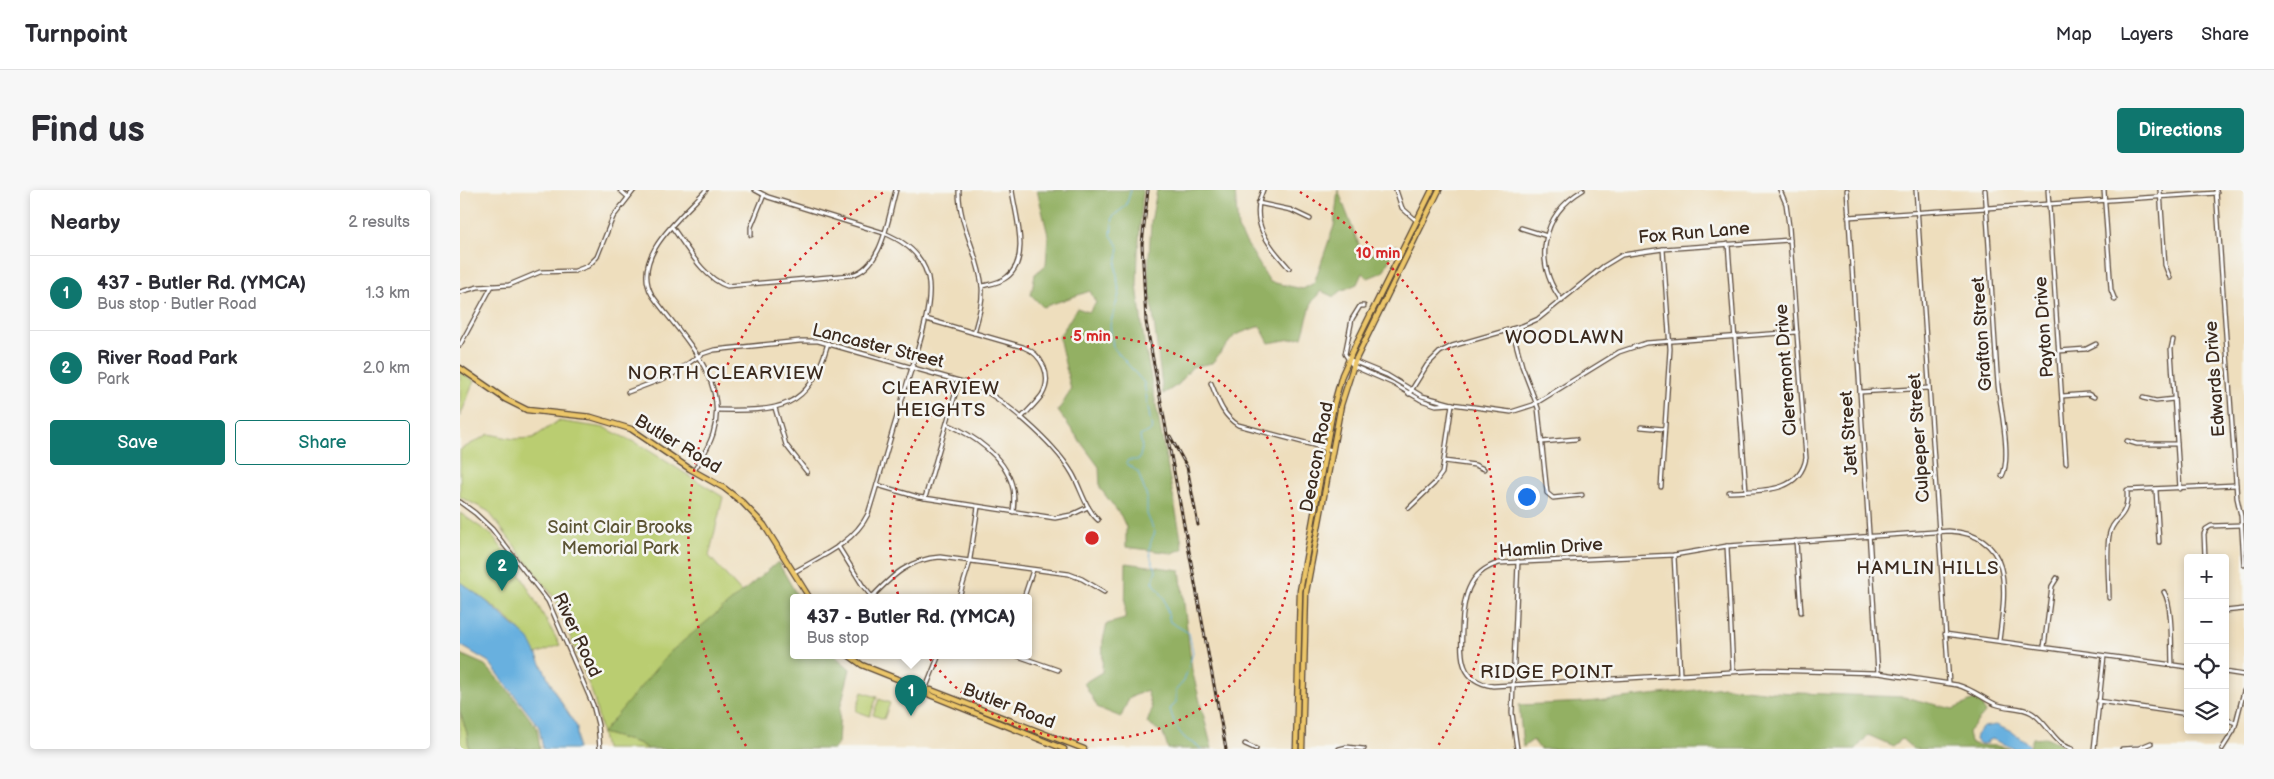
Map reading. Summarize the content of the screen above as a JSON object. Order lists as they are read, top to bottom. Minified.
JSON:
{"streets":{"main road":["Butler Road","Deacon Road"],"street":["Fox Run Lane","Payton Drive","Grafton Street","Lancaster Street","Cleremont Drive","Edwards Drive","Jett Street","Culpeper Street","Hamlin Drive","River Road"]},"crossings":[["Fox Run Lane","Cleremont Drive"],["Jett Street","Hamlin Drive"],["Culpeper Street","Hamlin Drive"]],"districts":["WOODLAWN","NORTH CLEARVIEW","CLEARVIEW HEIGHTS","HAMLIN HILLS","RIDGE POINT"],"parks":["Saint Clair Brooks Memorial Park"],"page":{"header":"Turnpoint","nav":["Map","Layers","Share"],"buttons":["Directions",["Save","Share"]],"title":"Find us","heading":["Nearby","2 results"],"list":[{"mark":"1","name":"437 - Butler Rd. (YMCA)","note":"Bus stop · Butler Road","value":"1.3 km"},{"mark":"2","name":"River Road Park","note":"Park","value":"2.0 km"}],"pins":["2","1"],"map_buttons":["+","−"],"popup":["437 - Butler Rd. (YMCA)","Bus stop"]},"rings":["10 min","5 min"]}
